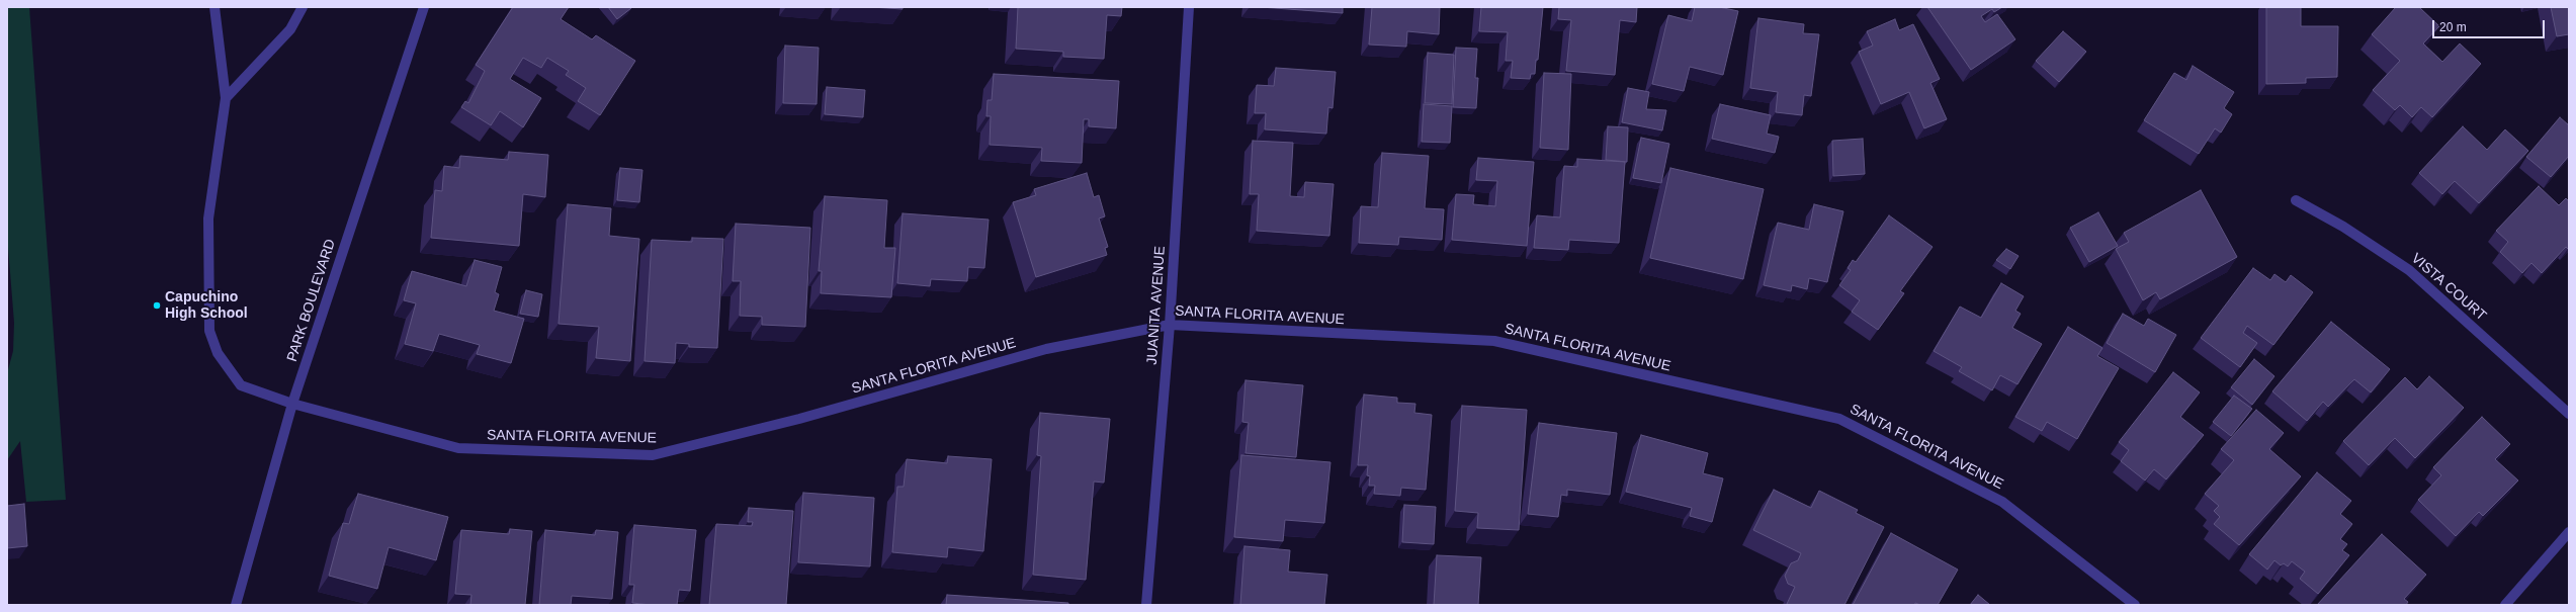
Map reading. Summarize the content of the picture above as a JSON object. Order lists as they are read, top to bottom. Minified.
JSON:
{"streets":{"street":["VISTA COURT","PARK BOULEVARD","JUANITA AVENUE","SANTA FLORITA AVENUE"]},"crossings":[["PARK BOULEVARD","SANTA FLORITA AVENUE"],["JUANITA AVENUE","SANTA FLORITA AVENUE"]],"places":["Capuchino High School"],"scale_bar":"20 m"}
